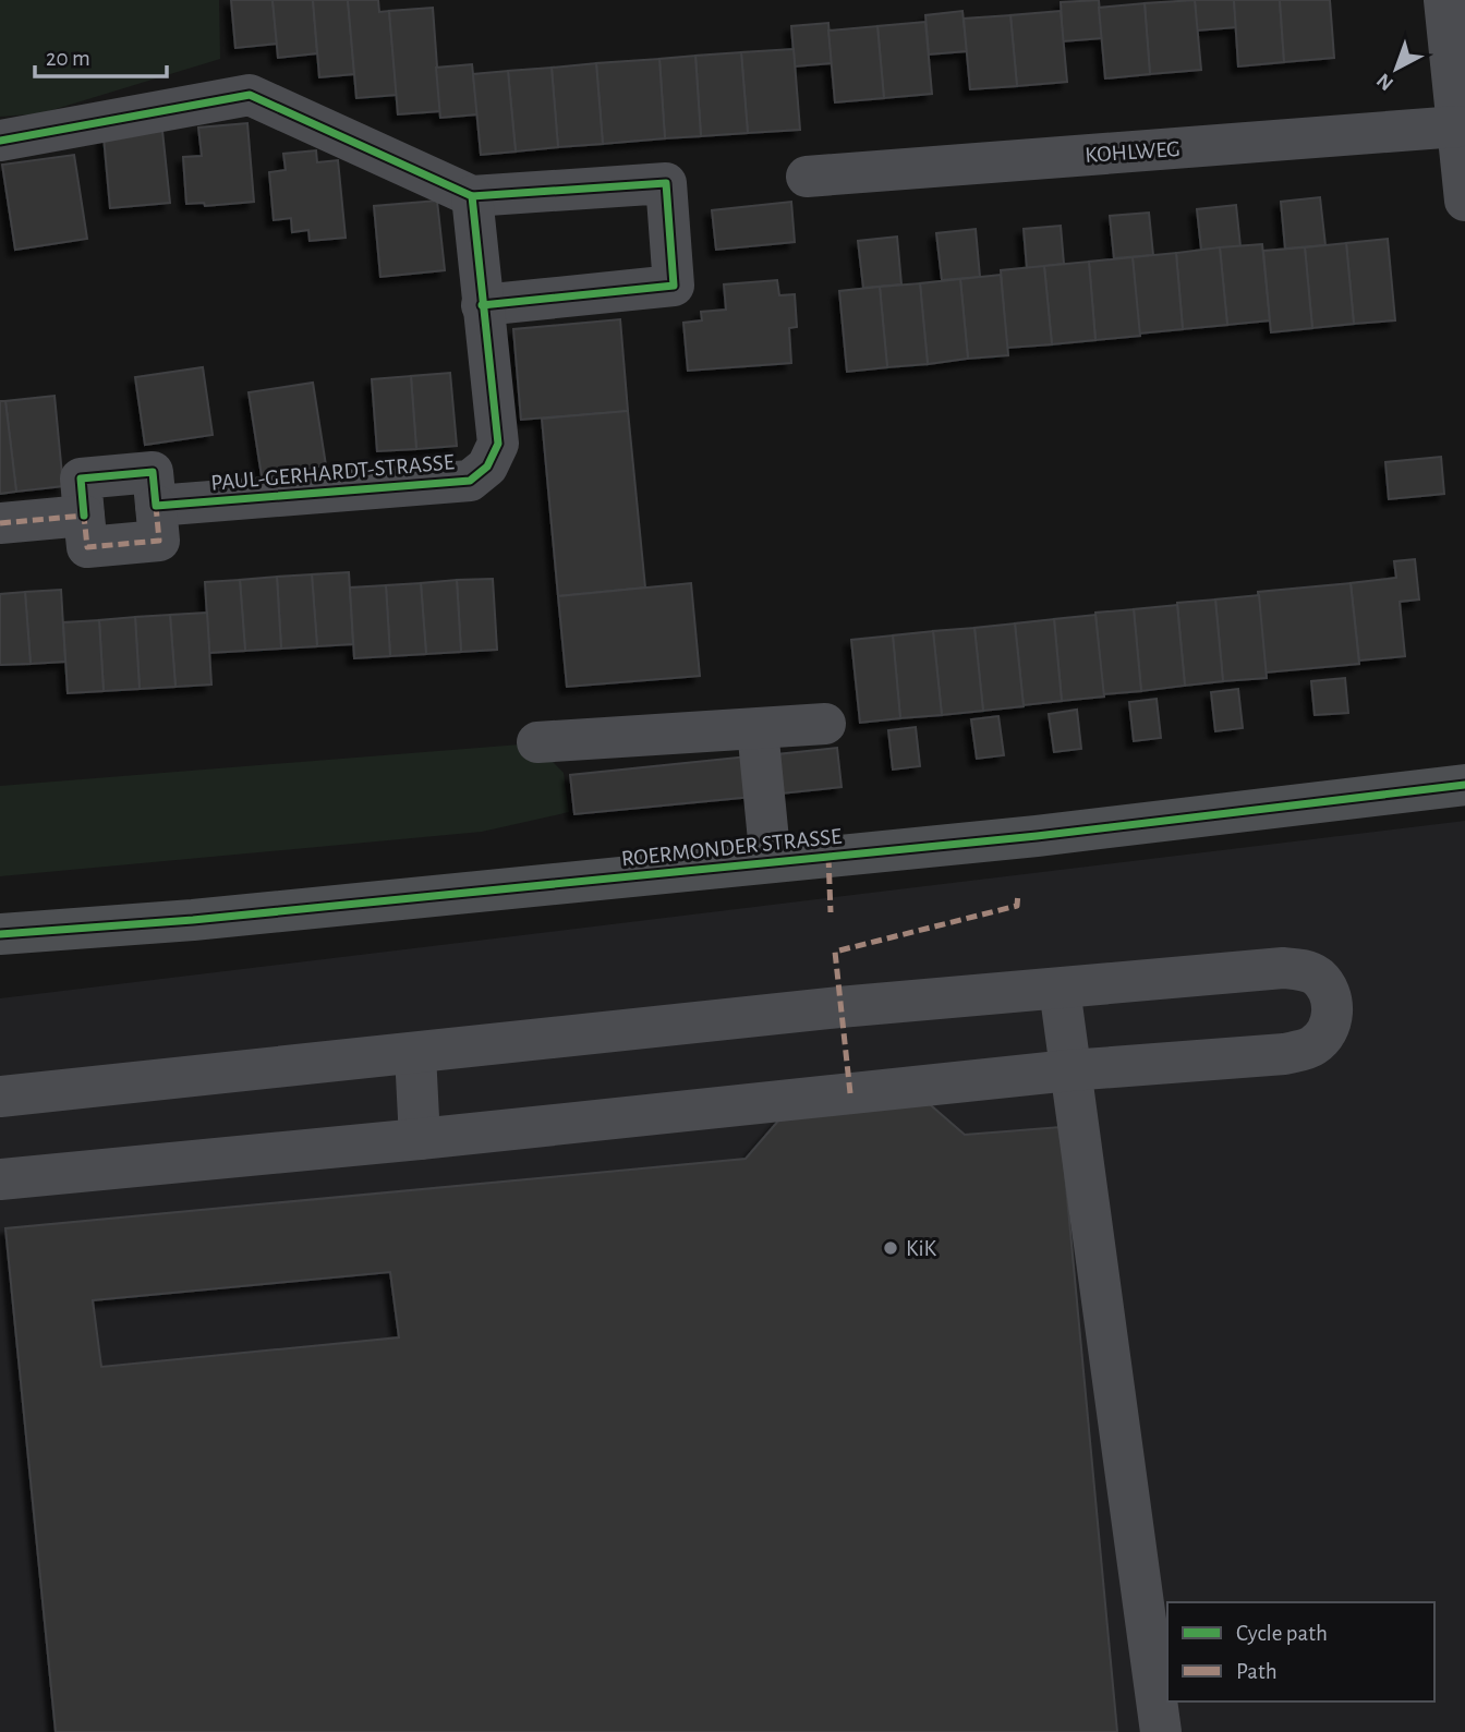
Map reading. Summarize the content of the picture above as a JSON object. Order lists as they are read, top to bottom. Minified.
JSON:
{"streets":{"main road":["ROERMONDER STRASSE"],"street":["KOHLWEG","PAUL-GERHARDT-STRASSE"]},"places":["KiK"],"legend":["Cycle path","Path"],"scale_bar":"20 m","north":"bottom left"}
